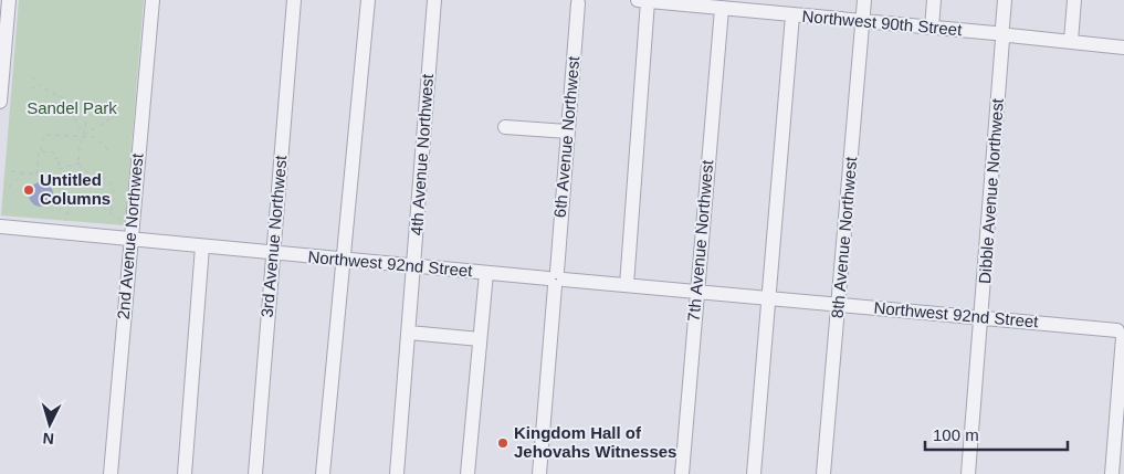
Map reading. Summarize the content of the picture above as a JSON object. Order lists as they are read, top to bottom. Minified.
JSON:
{"streets":{"street":["Northwest 90th Street","6th Avenue Northwest","4th Avenue Northwest","Dibble Avenue Northwest","2nd Avenue Northwest","3rd Avenue Northwest","8th Avenue Northwest","7th Avenue Northwest","Northwest 92nd Street"]},"crossings":[["Northwest 90th Street","Dibble Avenue Northwest"],["Northwest 90th Street","8th Avenue Northwest"],["Northwest 90th Street","7th Avenue Northwest"],["6th Avenue Northwest","Northwest 92nd Street"],["4th Avenue Northwest","Northwest 92nd Street"],["Dibble Avenue Northwest","Northwest 92nd Street"],["2nd Avenue Northwest","Northwest 92nd Street"],["3rd Avenue Northwest","Northwest 92nd Street"],["8th Avenue Northwest","Northwest 92nd Street"],["7th Avenue Northwest","Northwest 92nd Street"]],"parks":["Sandel Park"],"places":["Untitled Columns","Kingdom Hall of Jehovahs Witnesses"],"scale_bar":"100 m","north":"bottom"}
